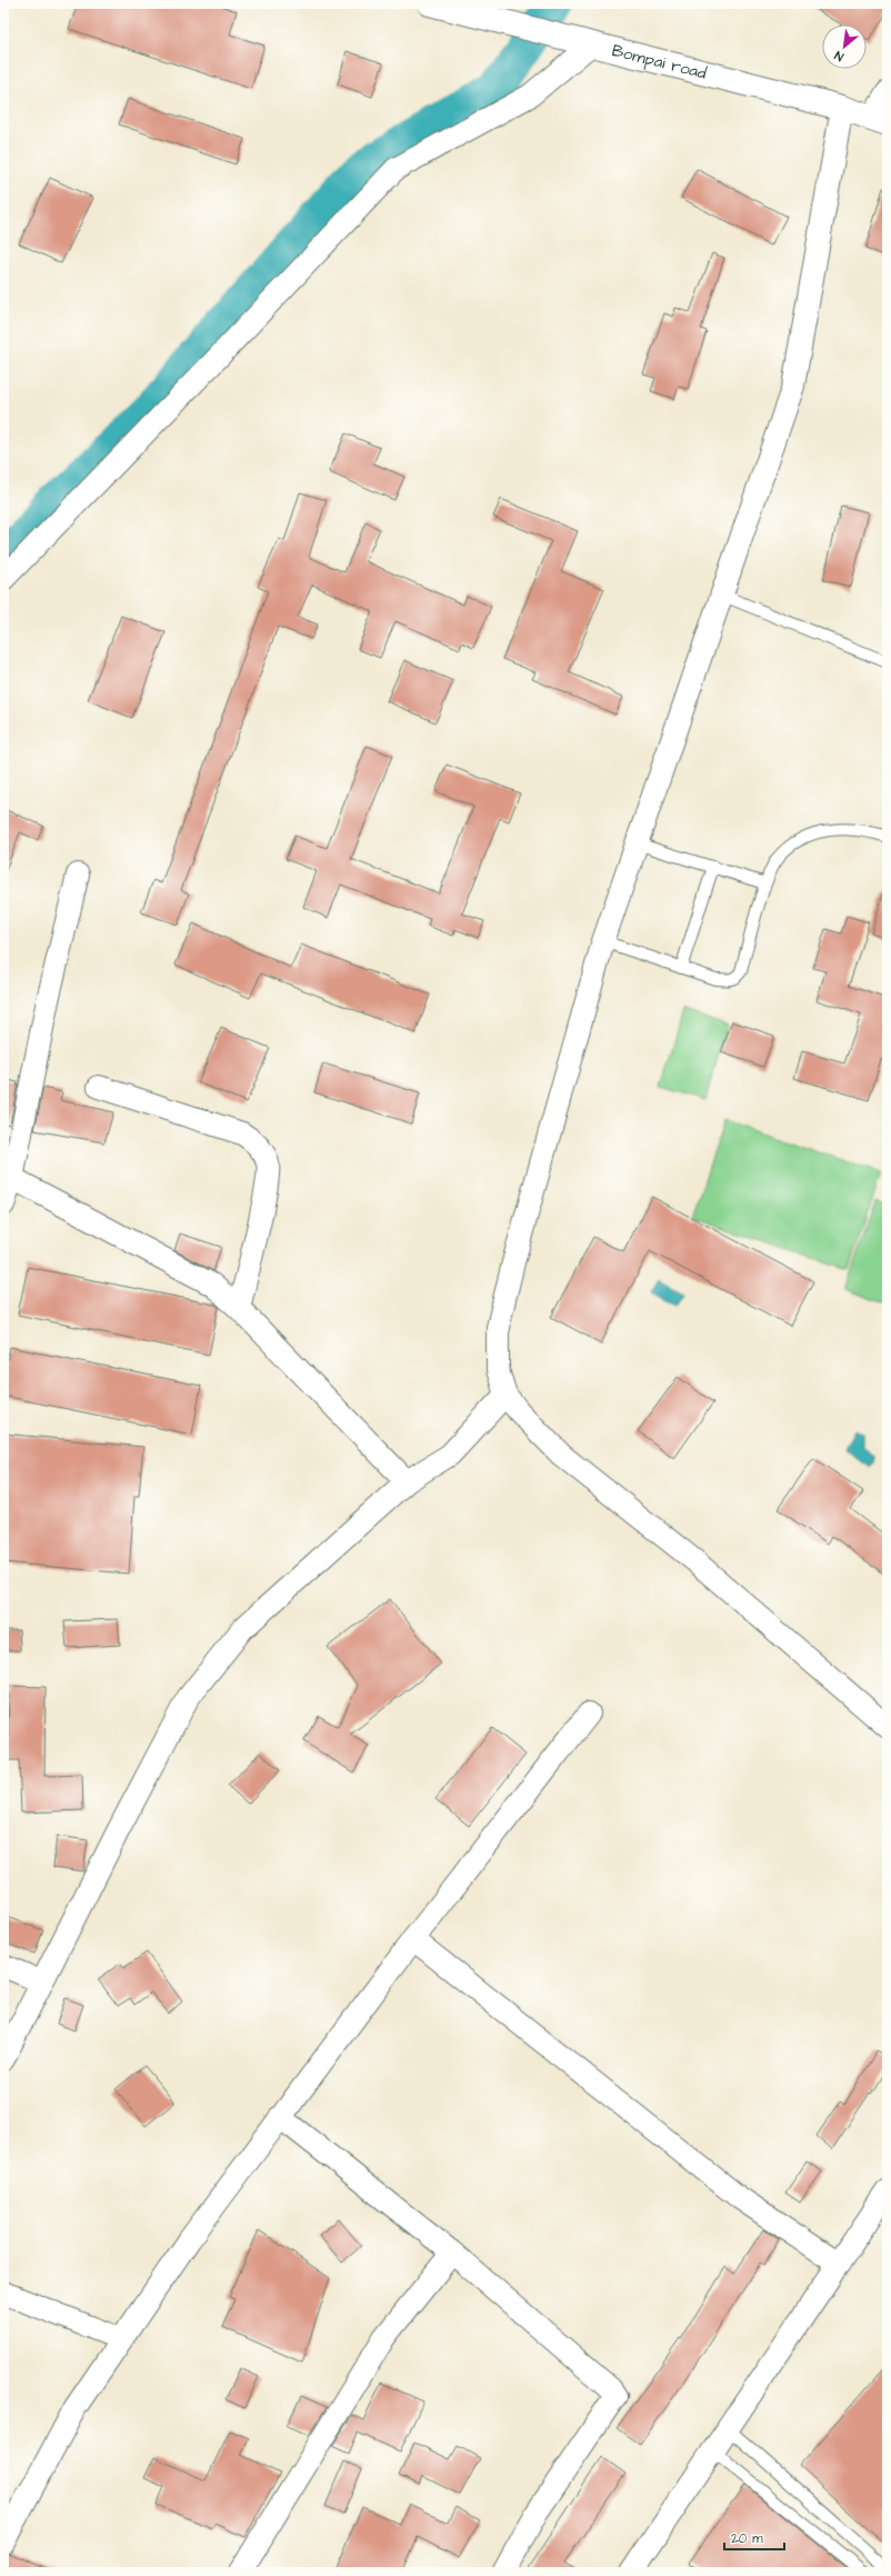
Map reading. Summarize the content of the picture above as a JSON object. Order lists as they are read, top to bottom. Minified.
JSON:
{"streets":{"street":["Bompai road"]},"scale_bar":"20 m","north":"bottom left"}
